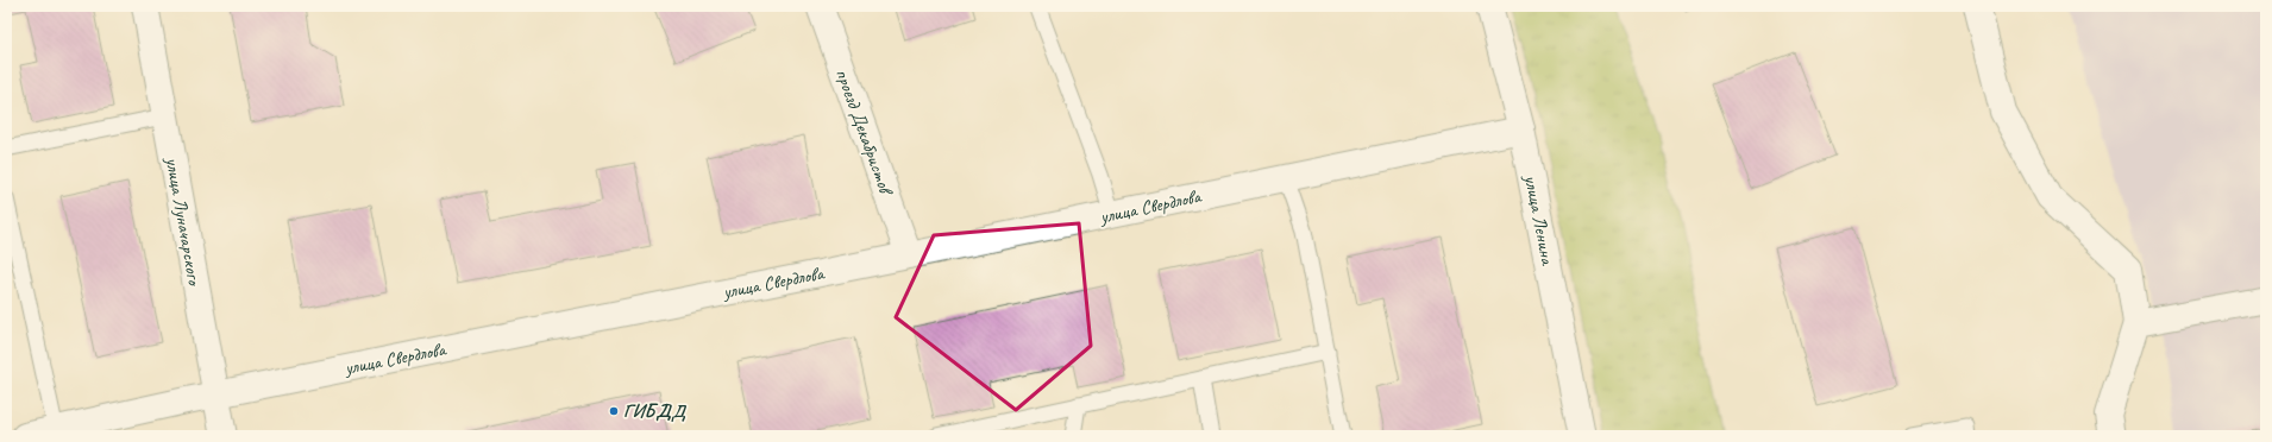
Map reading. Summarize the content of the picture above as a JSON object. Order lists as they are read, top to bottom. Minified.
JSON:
{"streets":{"street":["проезд Декабристов","улица Свердлова","улица Ленина","улица Луначарского"]},"crossings":[["проезд Декабристов","улица Свердлова"],["улица Свердлова","улица Ленина"],["улица Свердлова","улица Луначарского"]],"places":["ГИБДД"]}
